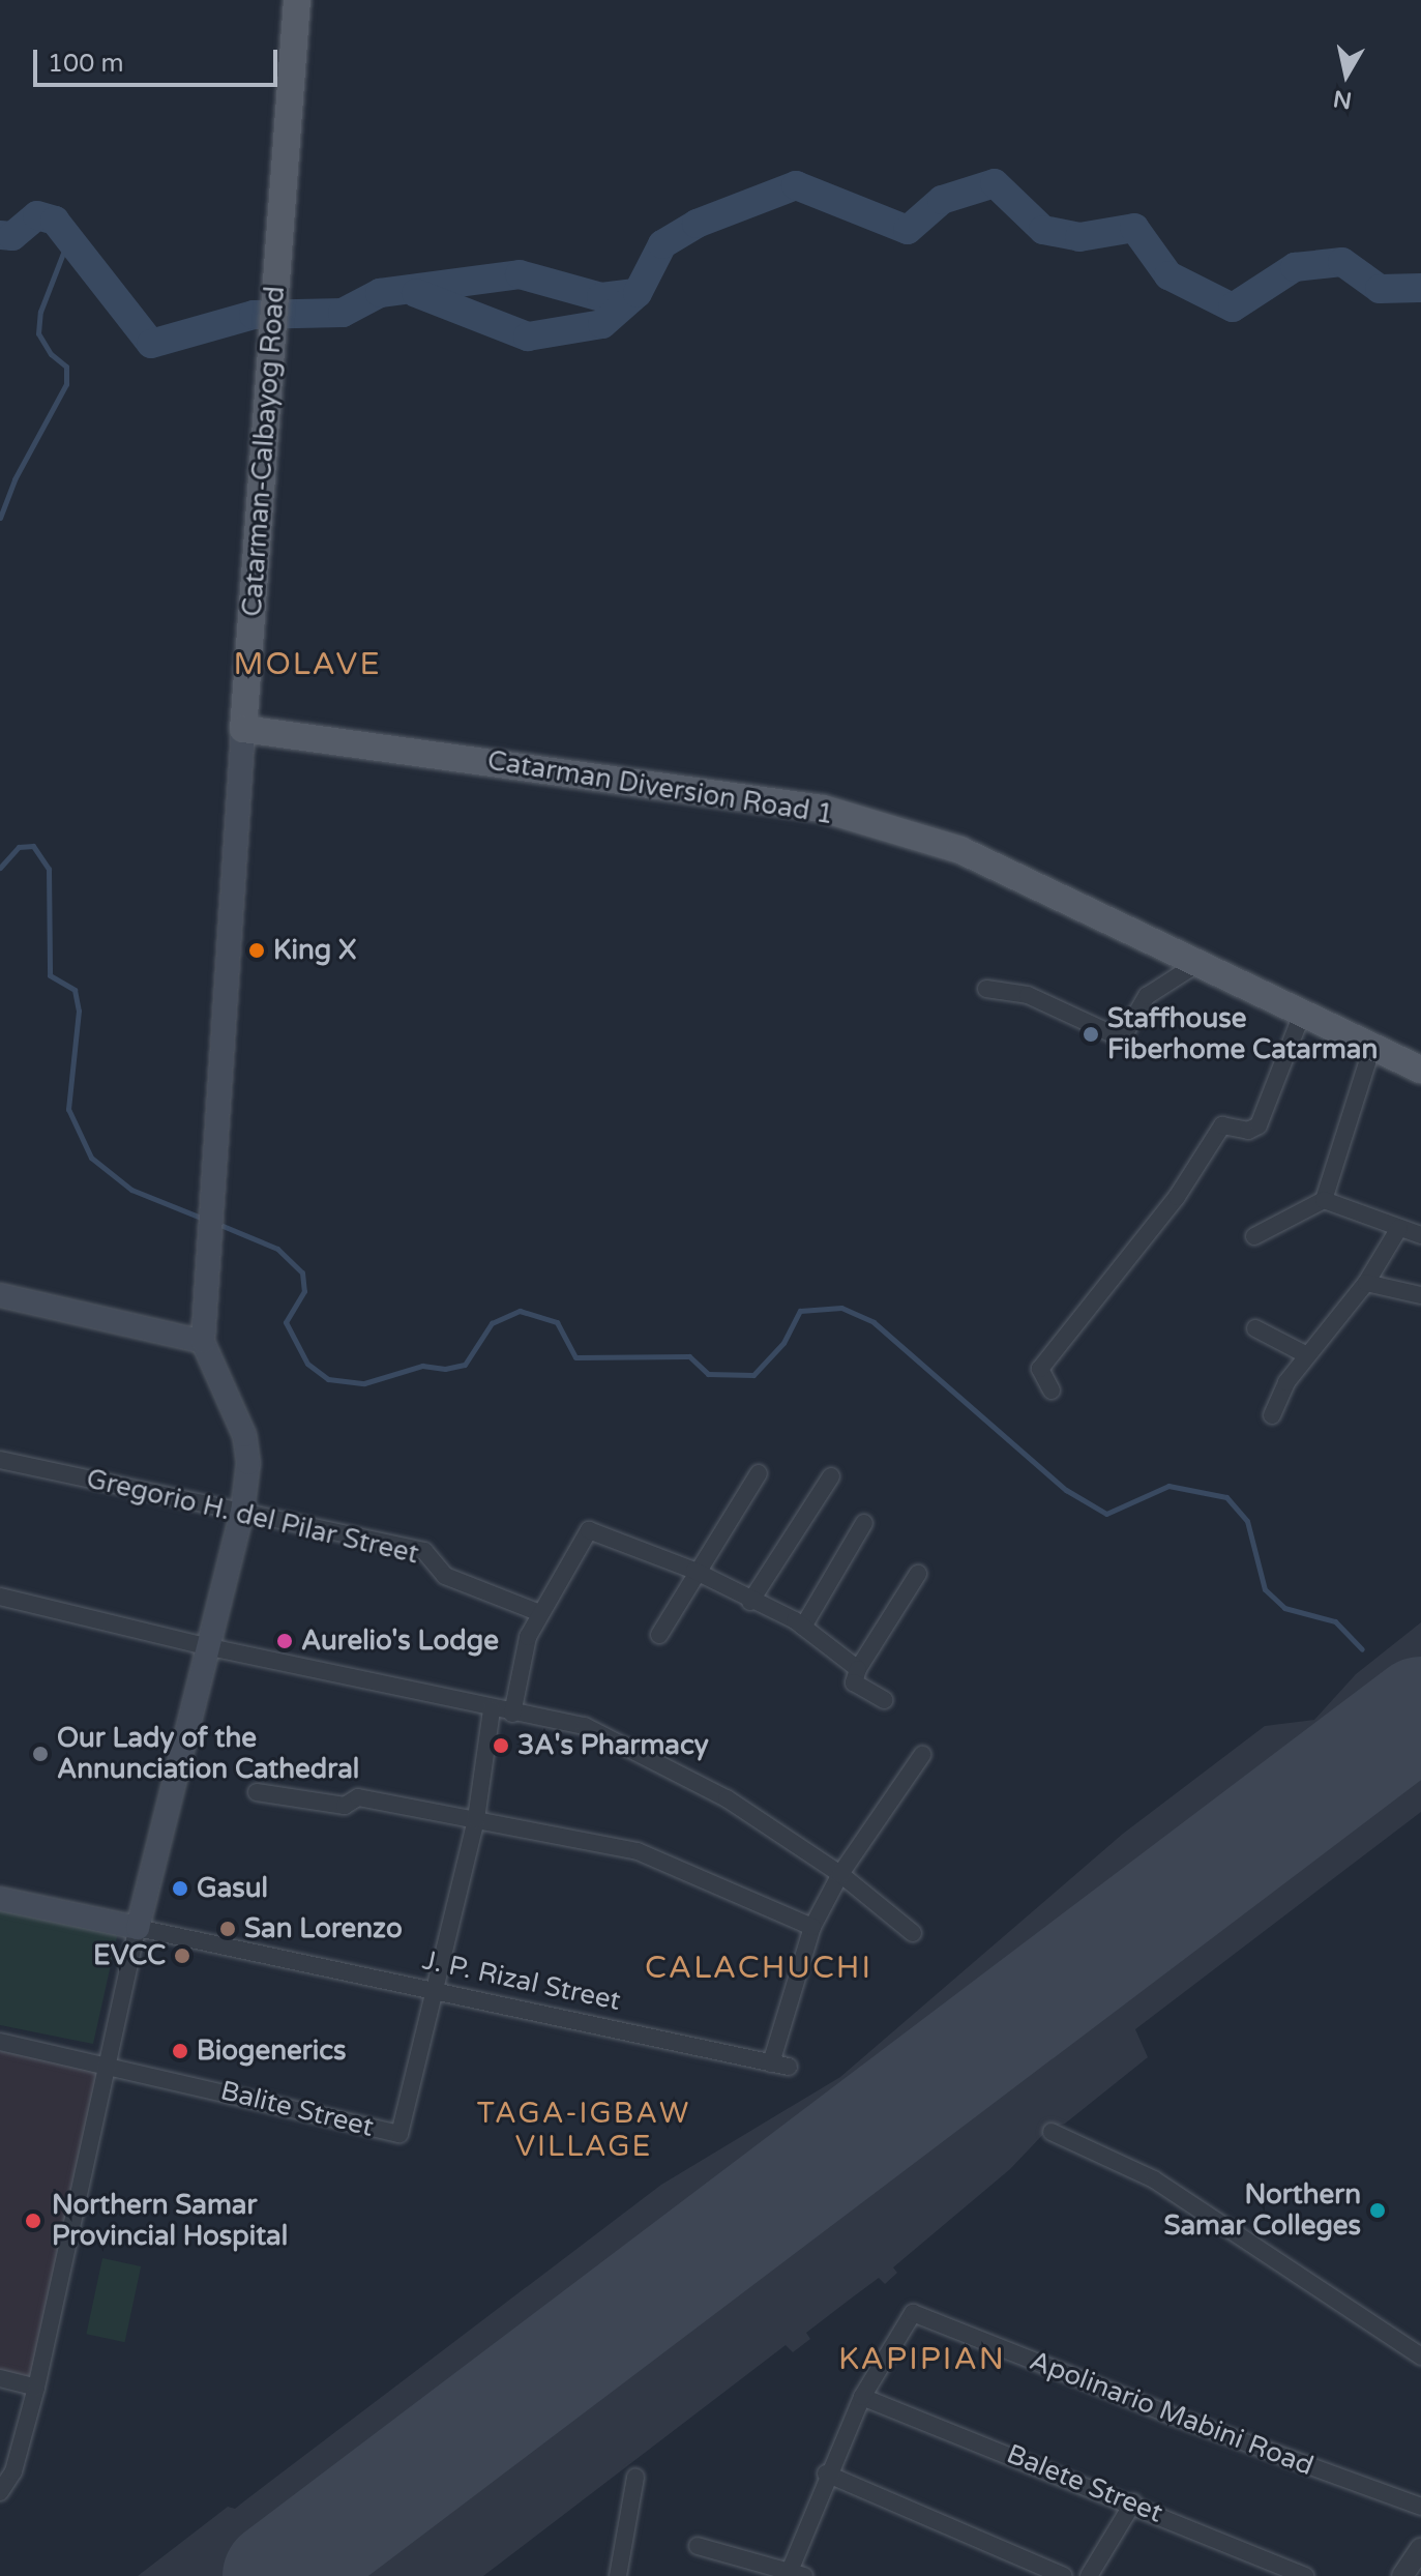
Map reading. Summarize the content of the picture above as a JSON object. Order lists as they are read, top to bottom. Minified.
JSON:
{"streets":{"main road":["Catarman-Calbayog Road","Catarman Diversion Road 1","J. P. Rizal Street"],"street":["Gregorio H. del Pilar Street","Balite Street","Apolinario Mabini Road","Balete Street"]},"crossings":[["Catarman-Calbayog Road","Catarman Diversion Road 1"],["J. P. Rizal Street","Balite Street"],["Apolinario Mabini Road","Balete Street"]],"districts":["MOLAVE","CALACHUCHI","TAGA-IGBAW VILLAGE","KAPIPIAN"],"places":["King X","Staffhouse Fiberhome Catarman","Aurelio's Lodge","3A's Pharmacy","Our Lady of the Annunciation Cathedral","Gasul","San Lorenzo","EVCC","Biogenerics","Northern Samar Colleges","Northern Samar Provincial Hospital"],"scale_bar":"100 m","north":"bottom"}
